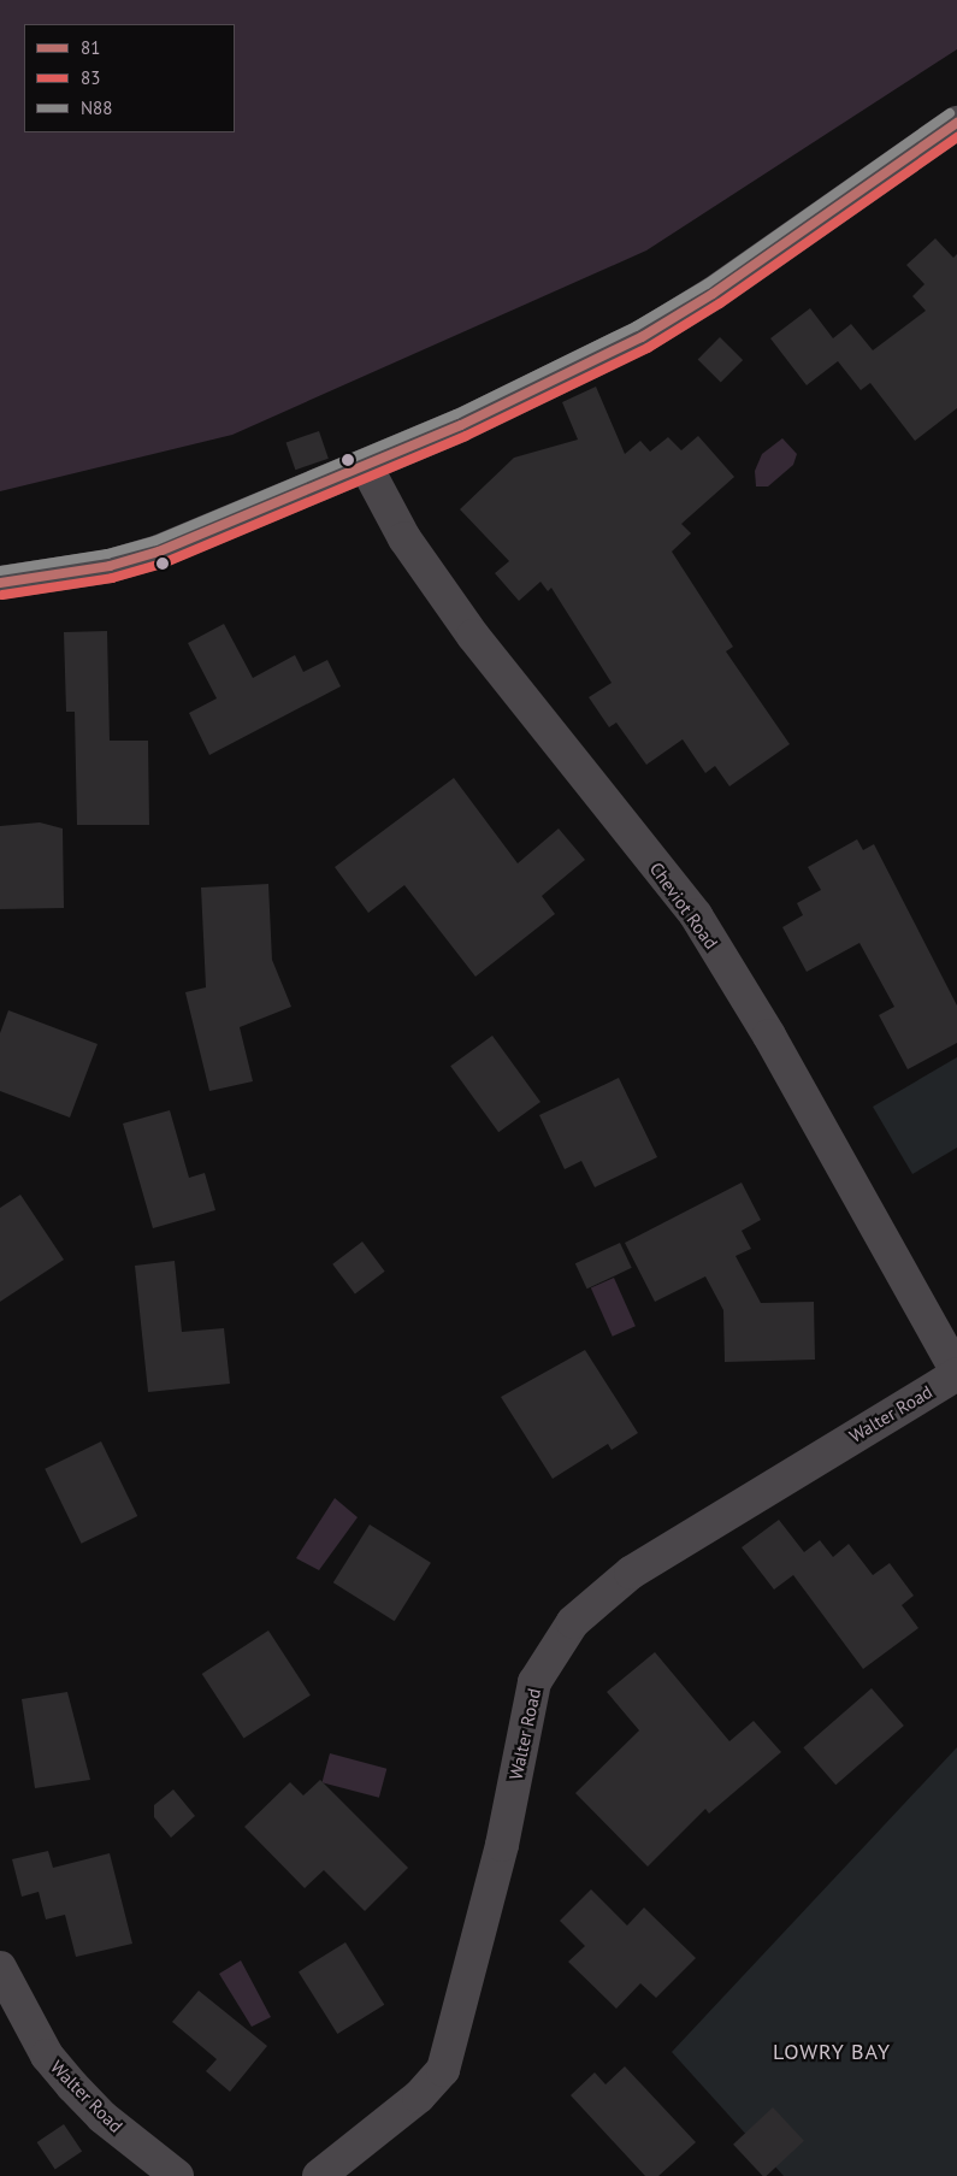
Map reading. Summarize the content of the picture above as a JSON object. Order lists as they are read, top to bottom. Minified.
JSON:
{"streets":{"street":["Cheviot Road","Walter Road"]},"crossings":[["Cheviot Road","Walter Road"]],"districts":["LOWRY BAY"],"lines":["transit line N88","transit line 81","transit line 83"],"legend":["81","83","N88"]}
